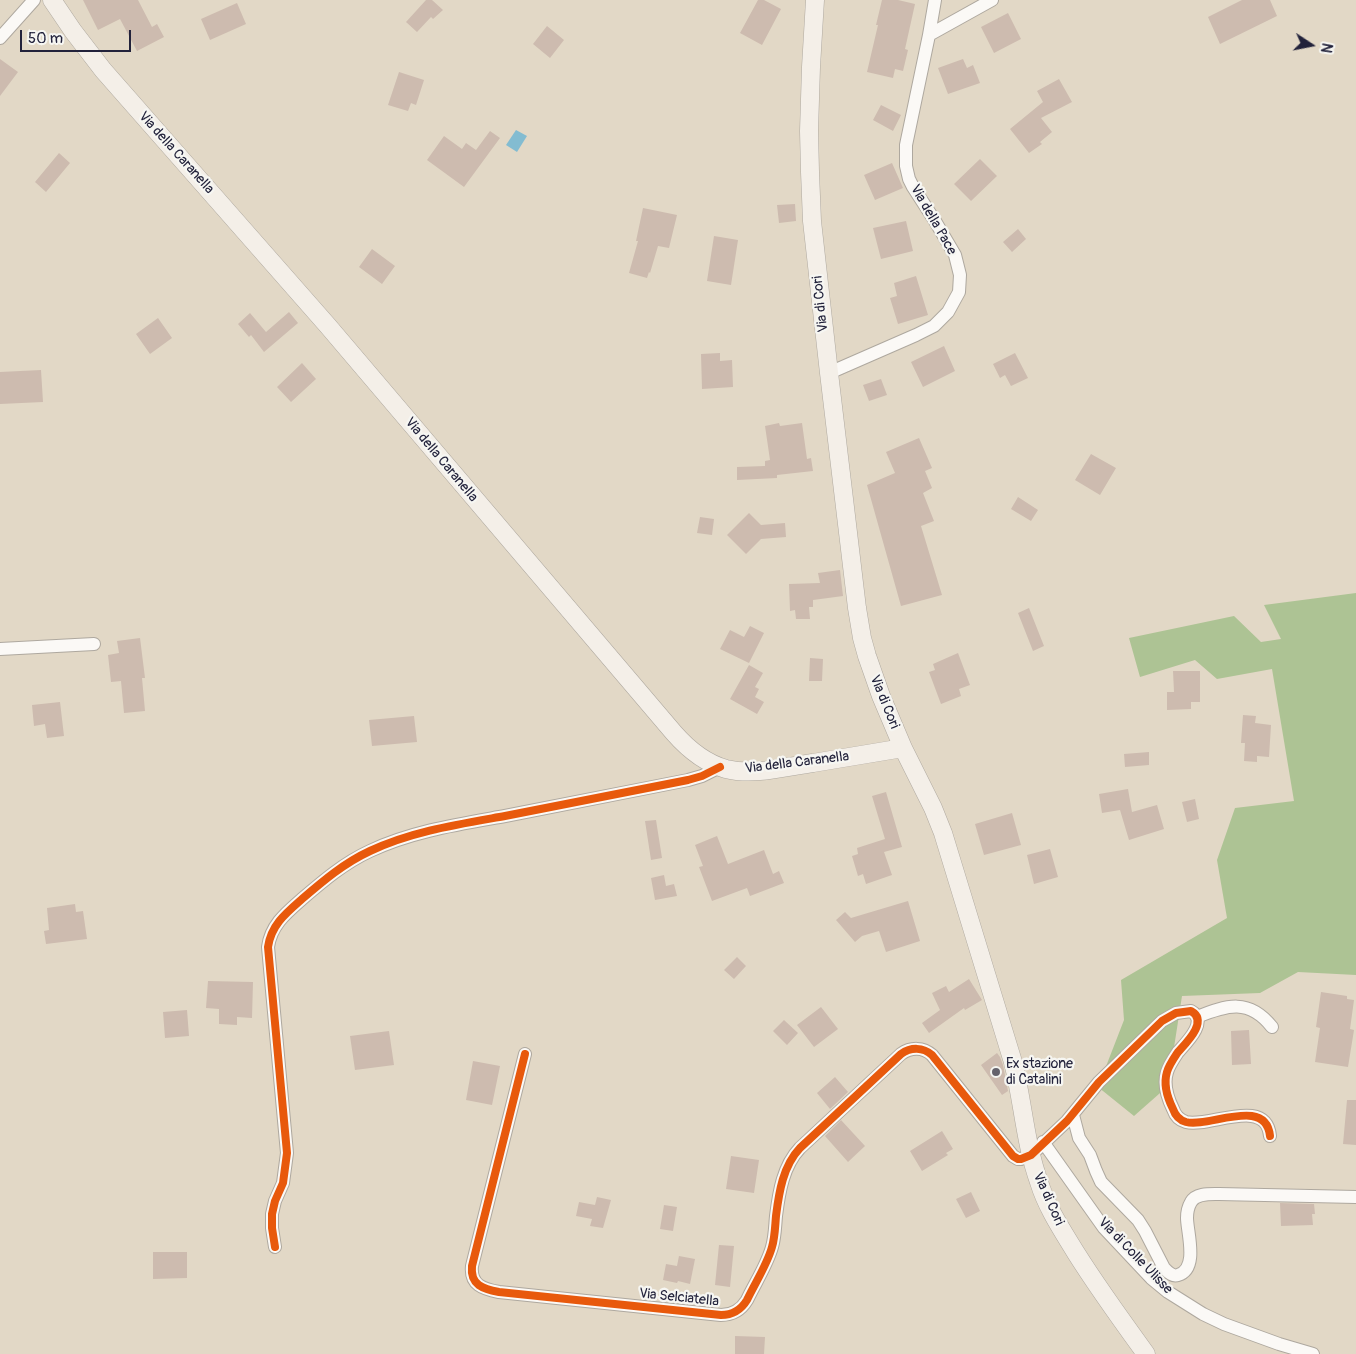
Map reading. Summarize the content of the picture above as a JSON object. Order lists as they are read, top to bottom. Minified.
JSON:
{"streets":{"main road":["Via della Caranella","Via di Cori"],"street":["Via della Pace","Via di Colle Ulisse","Via Selciatella"]},"crossings":[["Via della Caranella","Via di Cori"],["Via della Pace","Via di Cori"],["Via di Cori","Via di Colle Ulisse"],["Via di Cori","Via Selciatella"],["Via di Colle Ulisse","Via Selciatella"]],"places":["Ex stazione di Catalini"],"scale_bar":"50 m","north":"right"}
